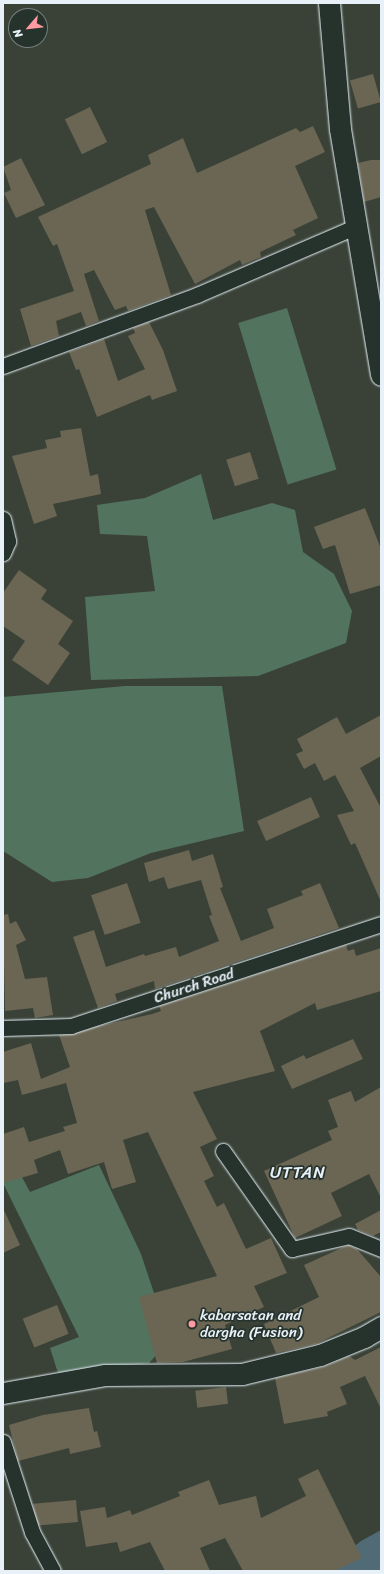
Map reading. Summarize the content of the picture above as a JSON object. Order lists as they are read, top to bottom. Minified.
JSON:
{"streets":{"street":["Church Road"]},"districts":["UTTAN"],"places":["kabarsatan and dargha (Fusion)"],"north":"bottom left"}
